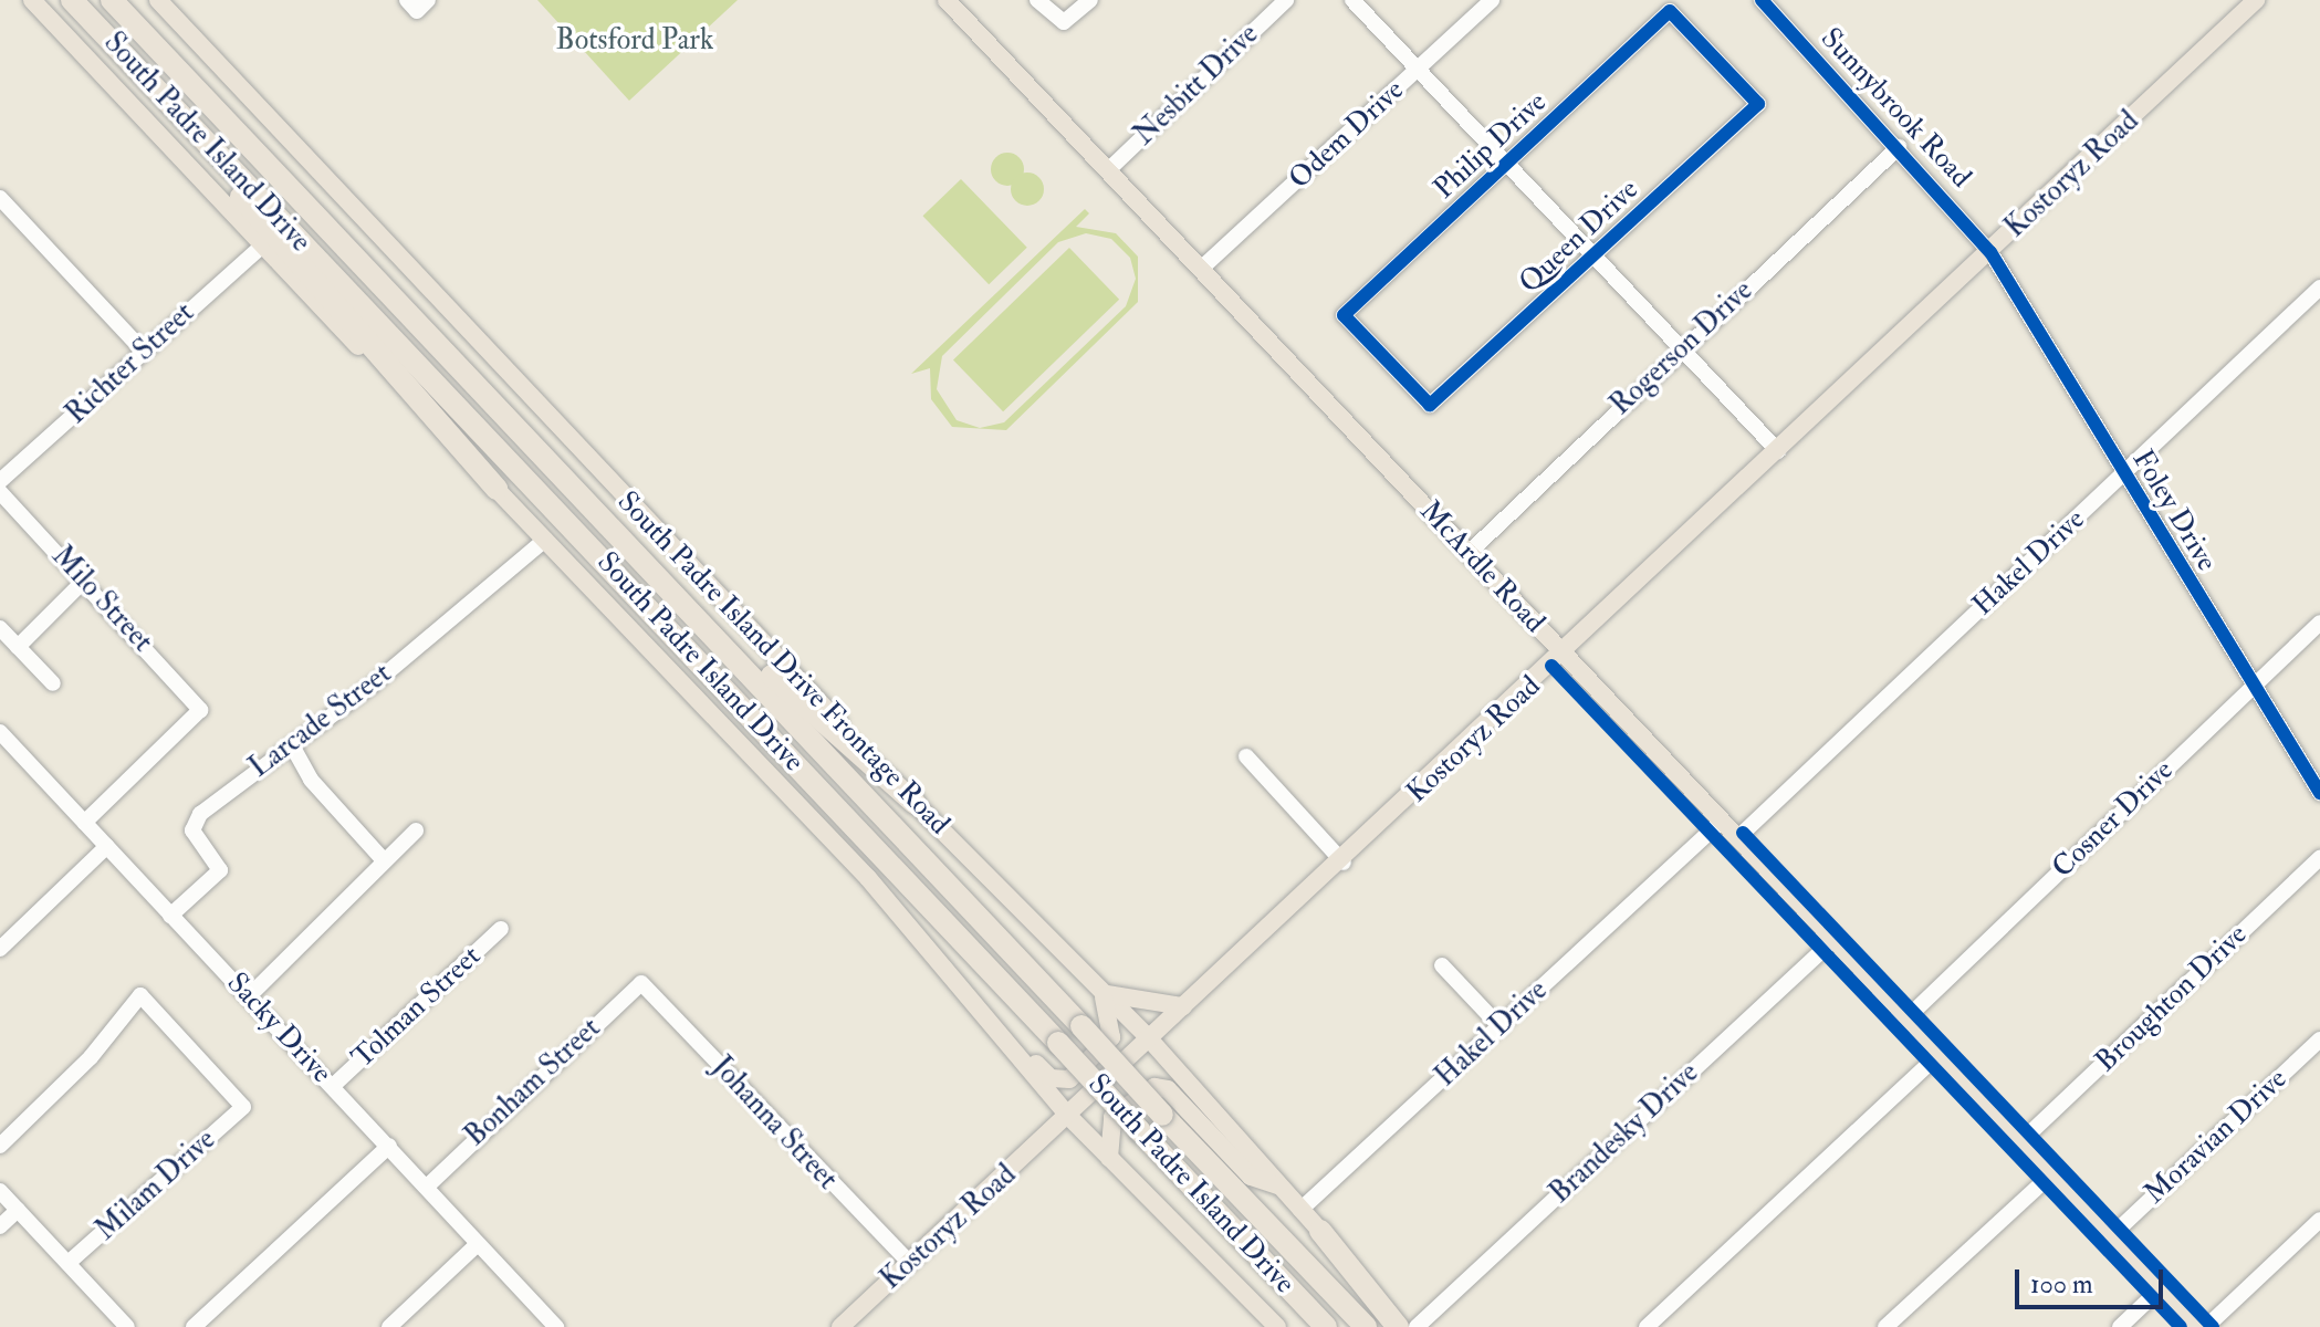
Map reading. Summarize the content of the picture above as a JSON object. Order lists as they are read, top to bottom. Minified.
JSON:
{"streets":{"highway":["South Padre Island Drive"],"main road":["Kostoryz Road","McArdle Road","South Padre Island Drive Frontage Road"],"street":["Nesbitt Drive","Sunnybrook Road","Odem Drive","Philip Drive","Queen Drive","Rogerson Drive","Richter Street","Foley Drive","Hakel Drive","Milo Street","Larcade Street","Cosner Drive","Broughton Drive","Tolman Street","Sacky Drive","Bonham Street","Johanna Street","Brandesky Drive","Moravian Drive","Milam Drive"]},"crossings":[["Nesbitt Drive","McArdle Road"],["Sunnybrook Road","Kostoryz Road"],["Sunnybrook Road","Rogerson Drive"],["Sunnybrook Road","Foley Drive"],["Odem Drive","McArdle Road"],["Philip Drive","Queen Drive"],["Kostoryz Road","Foley Drive"],["Kostoryz Road","McArdle Road"],["Kostoryz Road","South Padre Island Drive Frontage Road"],["Kostoryz Road","Johanna Street"],["Rogerson Drive","McArdle Road"],["Foley Drive","Hakel Drive"],["Foley Drive","Cosner Drive"],["Hakel Drive","McArdle Road"],["Hakel Drive","South Padre Island Drive Frontage Road"],["McArdle Road","Cosner Drive"],["McArdle Road","Broughton Drive"],["McArdle Road","Brandesky Drive"],["McArdle Road","Moravian Drive"],["Milo Street","Sacky Drive"],["Larcade Street","Sacky Drive"],["Tolman Street","Sacky Drive"],["Sacky Drive","Bonham Street"],["Bonham Street","Johanna Street"]],"parks":["Botsford Park"],"scale_bar":"100 m"}
